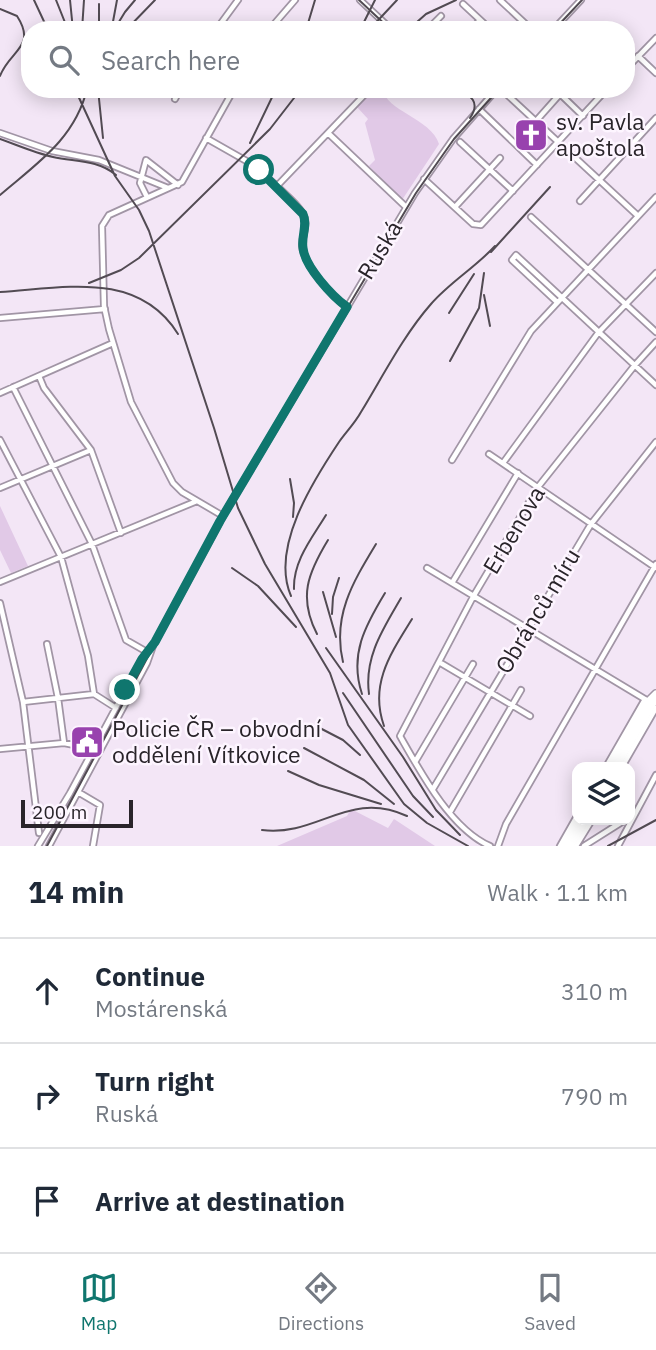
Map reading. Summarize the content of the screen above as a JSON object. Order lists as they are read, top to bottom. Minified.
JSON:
{"streets":{"street":["Ruská","Erbenova","Obránců míru"]},"places":{"church":["sv. Pavla apoštola"],"public building":["Policie ČR – obvodní oddělení Vítkovice"]},"scale_bar":"200 m","page":{"search":"Search here","scale":"200 m","heading":["14 min","Walk · 1.1 km"],"list":[["Continue","Mostárenská","310 m"],["Turn right","Ruská","790 m"],"Arrive at destination"],"nav":["Map","Directions","Saved"]}}
